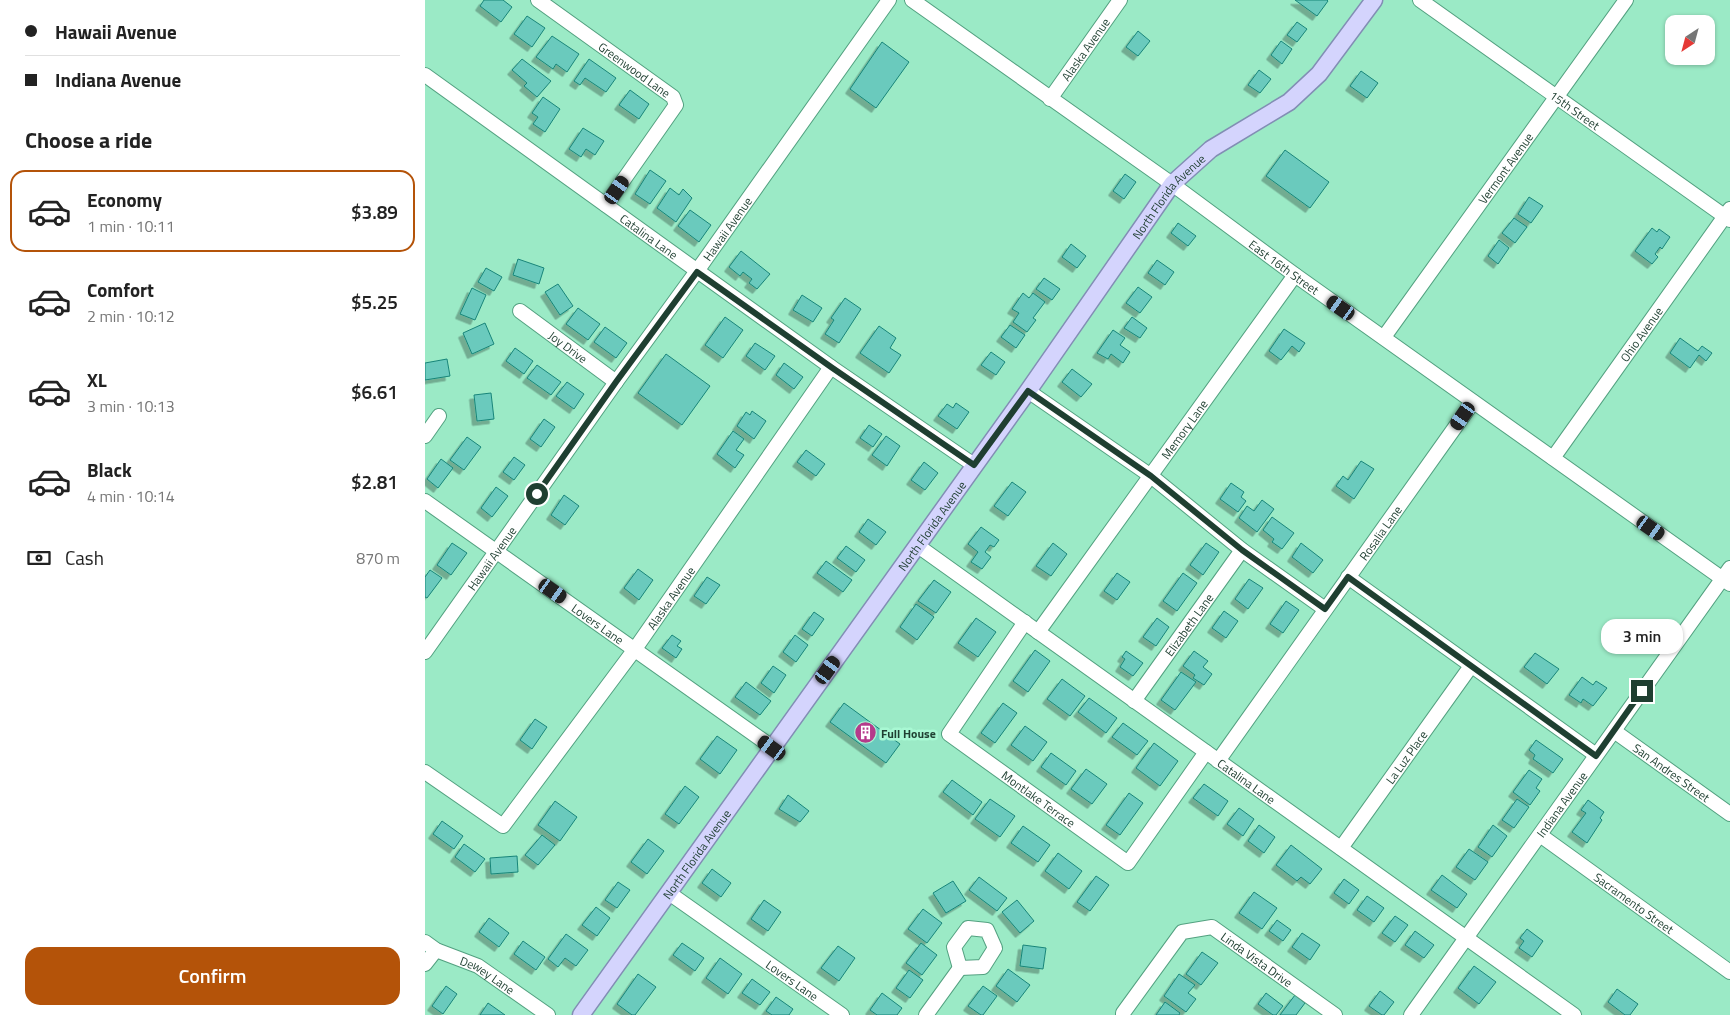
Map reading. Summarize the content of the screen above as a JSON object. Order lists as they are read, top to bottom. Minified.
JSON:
{"streets":{"main road":["North Florida Avenue"],"street":["Alaska Avenue","Greenwood Lane","15th Street","Vermont Avenue","Hawaii Avenue","Catalina Lane","East 16th Street","Ohio Avenue","Joy Drive","Memory Lane","Rosalia Lane","Lovers Lane","Elizabeth Lane","La Luz Place","San Andres Street","Montlake Terrace","Indiana Avenue","Sacramento Street","Linda Vista Drive","Dewey Lane"]},"crossings":[["Alaska Avenue","Catalina Lane"],["Alaska Avenue","East 16th Street"],["Alaska Avenue","Lovers Lane"],["Greenwood Lane","Catalina Lane"],["15th Street","Vermont Avenue"],["15th Street","Ohio Avenue"],["Vermont Avenue","East 16th Street"],["North Florida Avenue","Catalina Lane"],["North Florida Avenue","East 16th Street"],["North Florida Avenue","Lovers Lane"],["Hawaii Avenue","Catalina Lane"],["Hawaii Avenue","Joy Drive"],["Hawaii Avenue","Lovers Lane"],["Catalina Lane","Memory Lane"],["Catalina Lane","Rosalia Lane"],["Catalina Lane","Elizabeth Lane"],["Catalina Lane","La Luz Place"],["Catalina Lane","Montlake Terrace"],["Catalina Lane","Indiana Avenue"],["East 16th Street","Ohio Avenue"],["East 16th Street","Memory Lane"],["East 16th Street","Rosalia Lane"],["East 16th Street","Indiana Avenue"],["San Andres Street","Indiana Avenue"],["Indiana Avenue","Sacramento Street"]],"places":{"building":["Full House"]},"north":"bottom left","page":{"banner":["Hawaii Avenue","Indiana Avenue"],"heading":"Choose a ride","list":[{"name":"Economy","note":"1 min · 10:11","value":"$3.89"},{"name":"Comfort","note":"2 min · 10:12","value":"$5.25"},{"name":"XL","note":"3 min · 10:13","value":"$6.61"},{"name":"Black","note":"4 min · 10:14","value":"$2.81"}],"pay":["Cash","870 m"],"bubble":"3 min","buttons":"Confirm"}}
